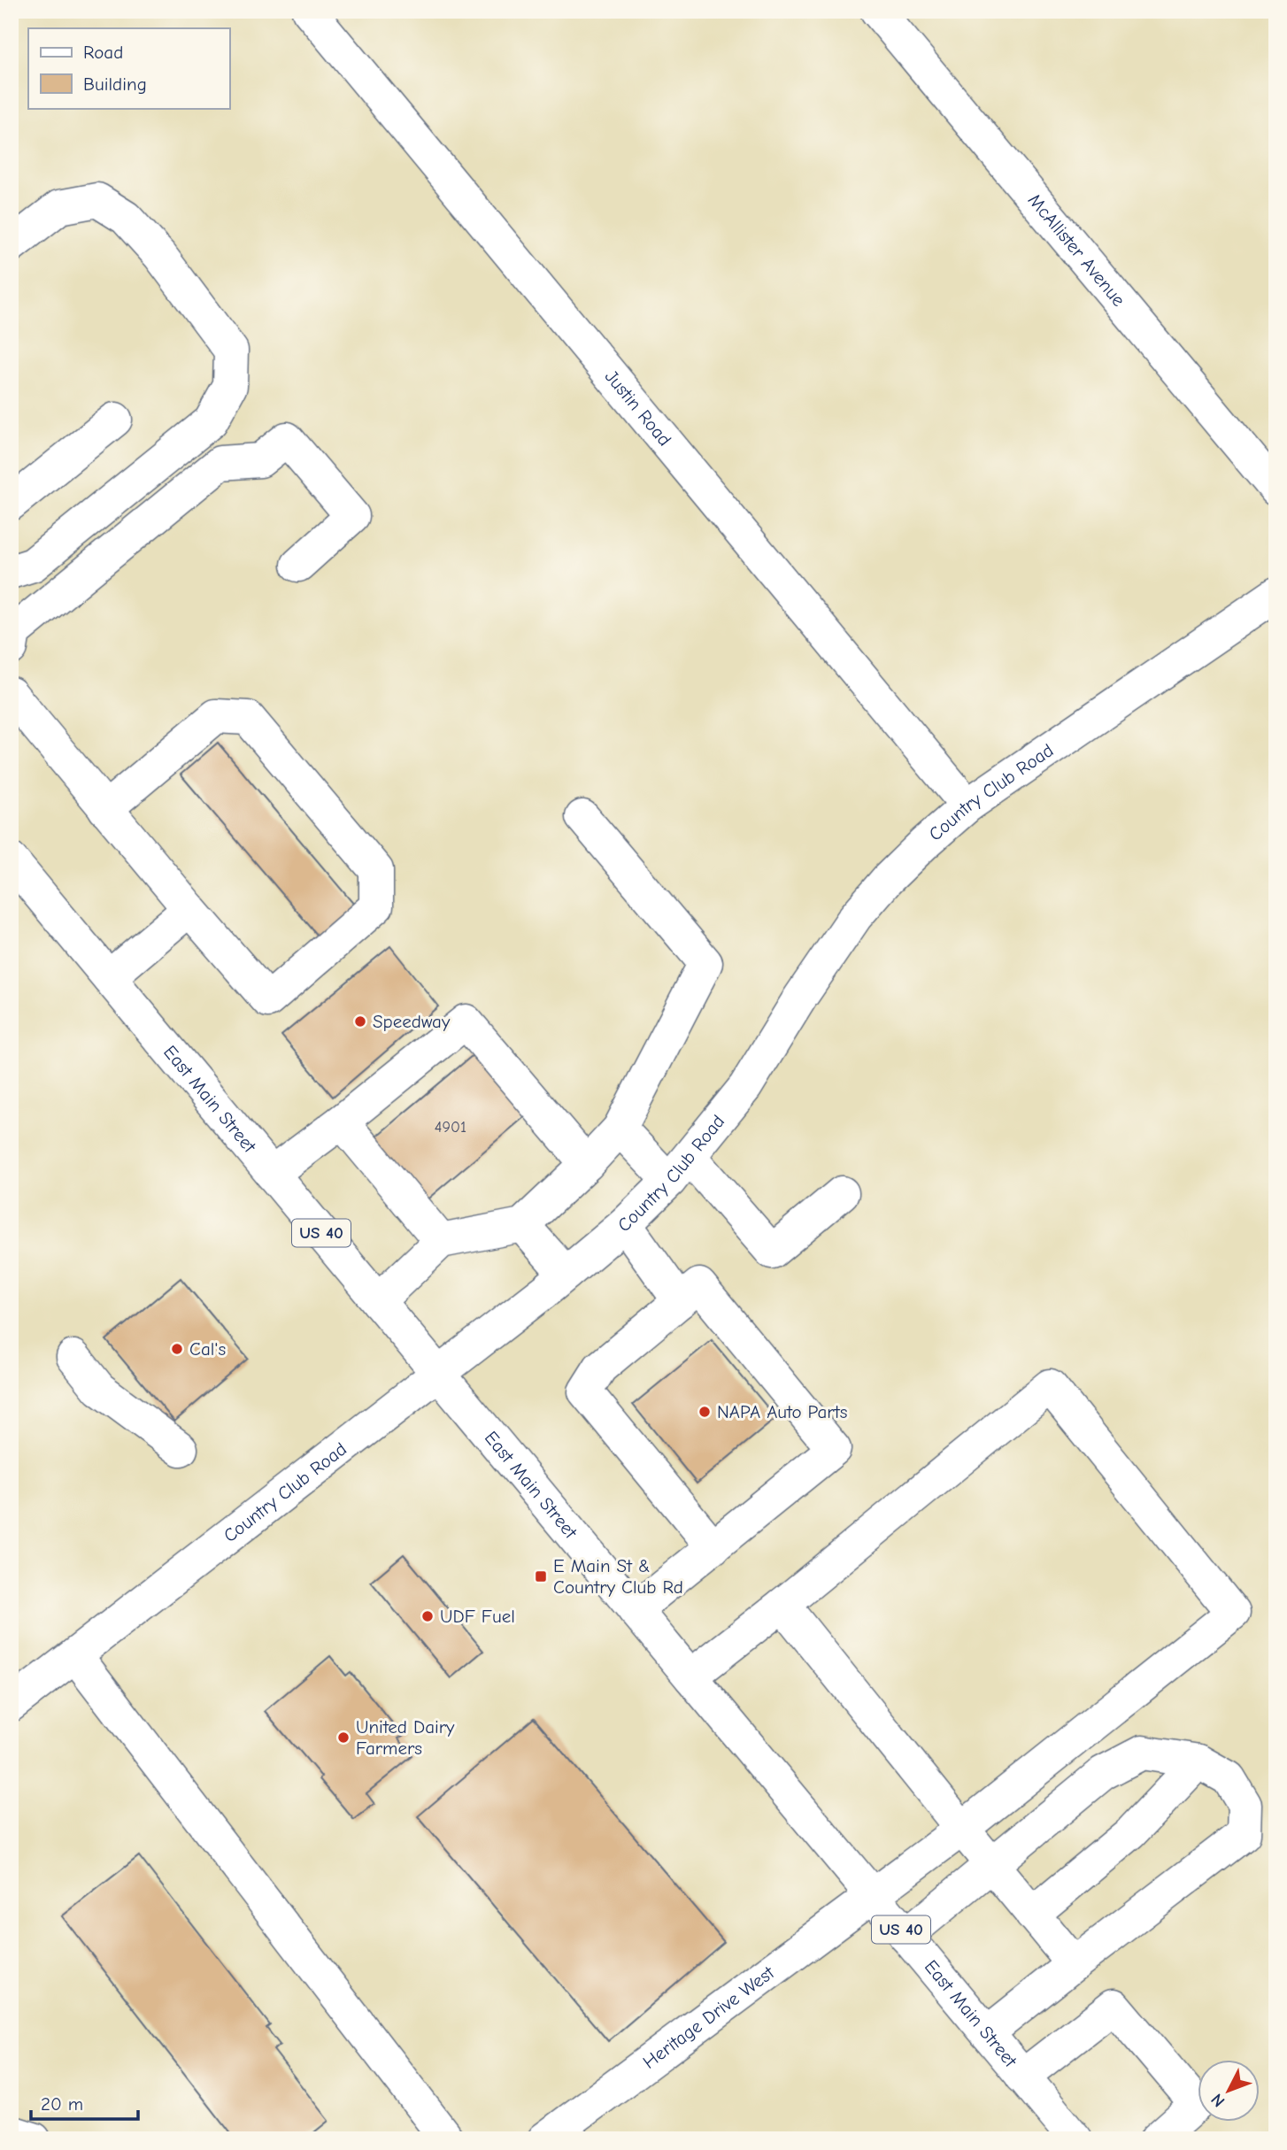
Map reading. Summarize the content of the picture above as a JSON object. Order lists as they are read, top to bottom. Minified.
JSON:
{"streets":{"street":["McAllister Avenue","Justin Road","Country Club Road","East Main Street","US 40","Heritage Drive West"]},"crossings":[["Justin Road","Country Club Road"],["Country Club Road","East Main Street"],["East Main Street","Heritage Drive West"]],"places":{"other":["Speedway","Cal's","NAPA Auto Parts","UDF Fuel","United Dairy Farmers"],"transit":["E Main St & Country Club Rd"]},"house_numbers":["4901"],"legend":["Road","Building"],"scale_bar":"20 m","north":"bottom left"}
